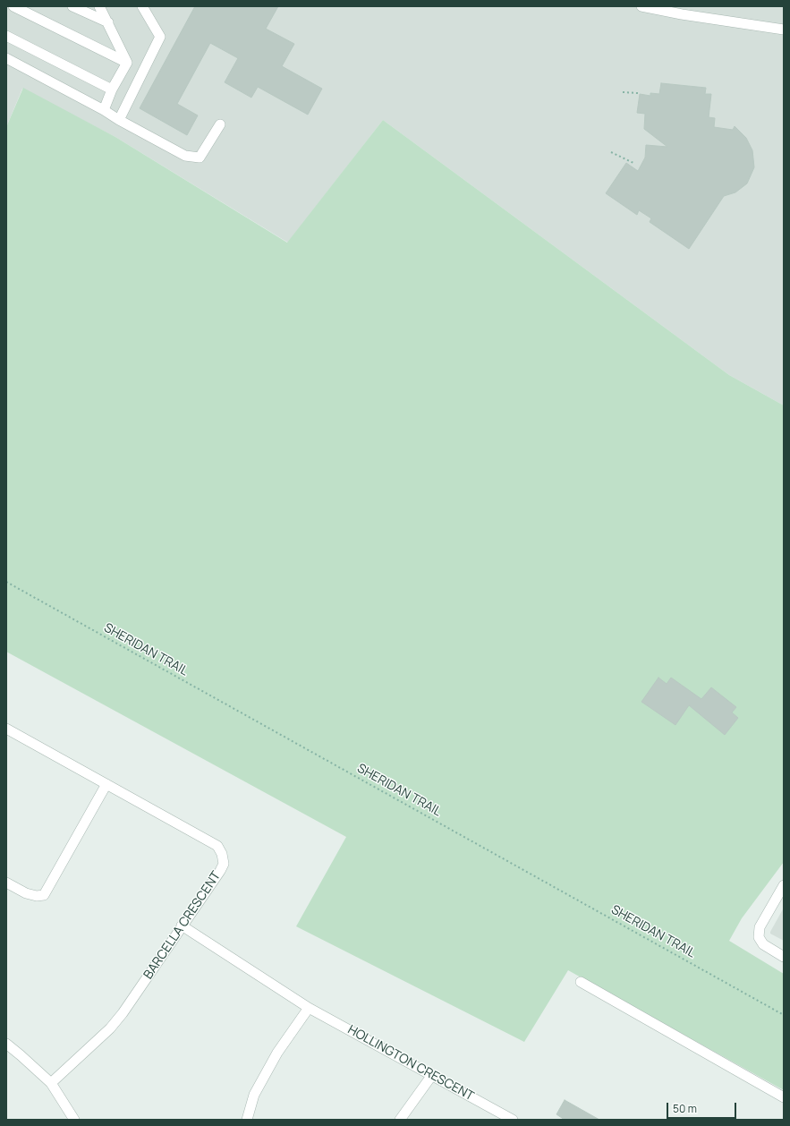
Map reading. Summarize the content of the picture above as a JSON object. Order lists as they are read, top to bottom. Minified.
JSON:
{"streets":{"street":["BARCELLA CRESCENT","HOLLINGTON CRESCENT"],"path":["SHERIDAN TRAIL"]},"crossings":[["BARCELLA CRESCENT","HOLLINGTON CRESCENT"]],"scale_bar":"50 m"}
